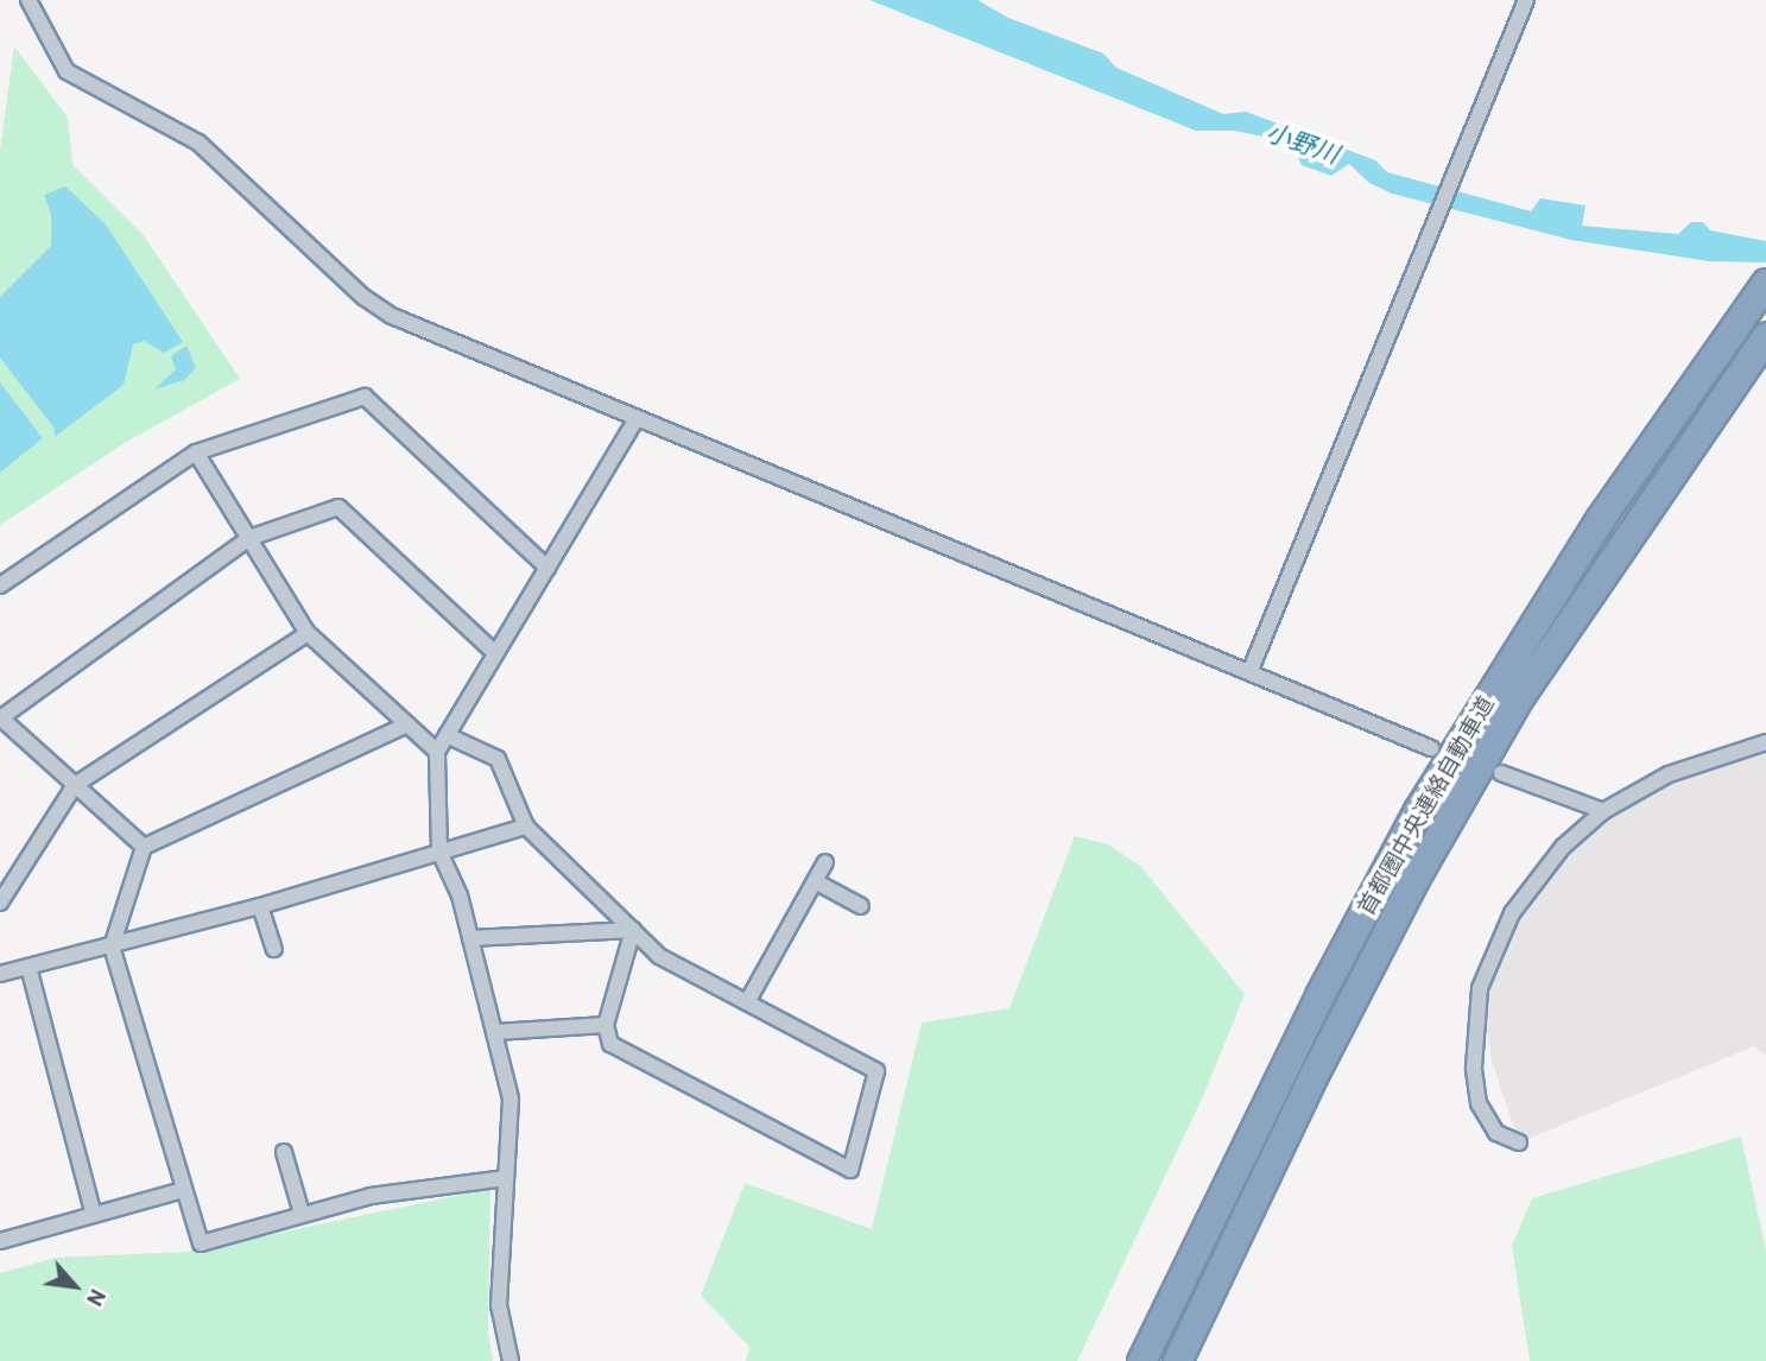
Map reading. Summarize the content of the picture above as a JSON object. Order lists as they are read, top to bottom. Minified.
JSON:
{"streets":{"highway":["首都圏中央連絡自動車道"]},"water":["小野川"],"north":"bottom right"}
